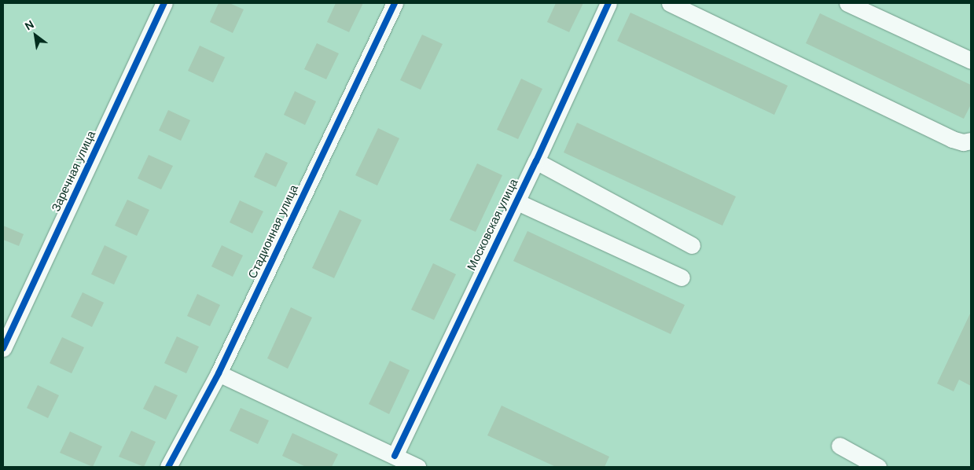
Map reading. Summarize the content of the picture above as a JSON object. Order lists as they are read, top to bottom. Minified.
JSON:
{"streets":{"street":["Заречная улица","Московская улица","Стадионная улица"]},"north":"top left"}
